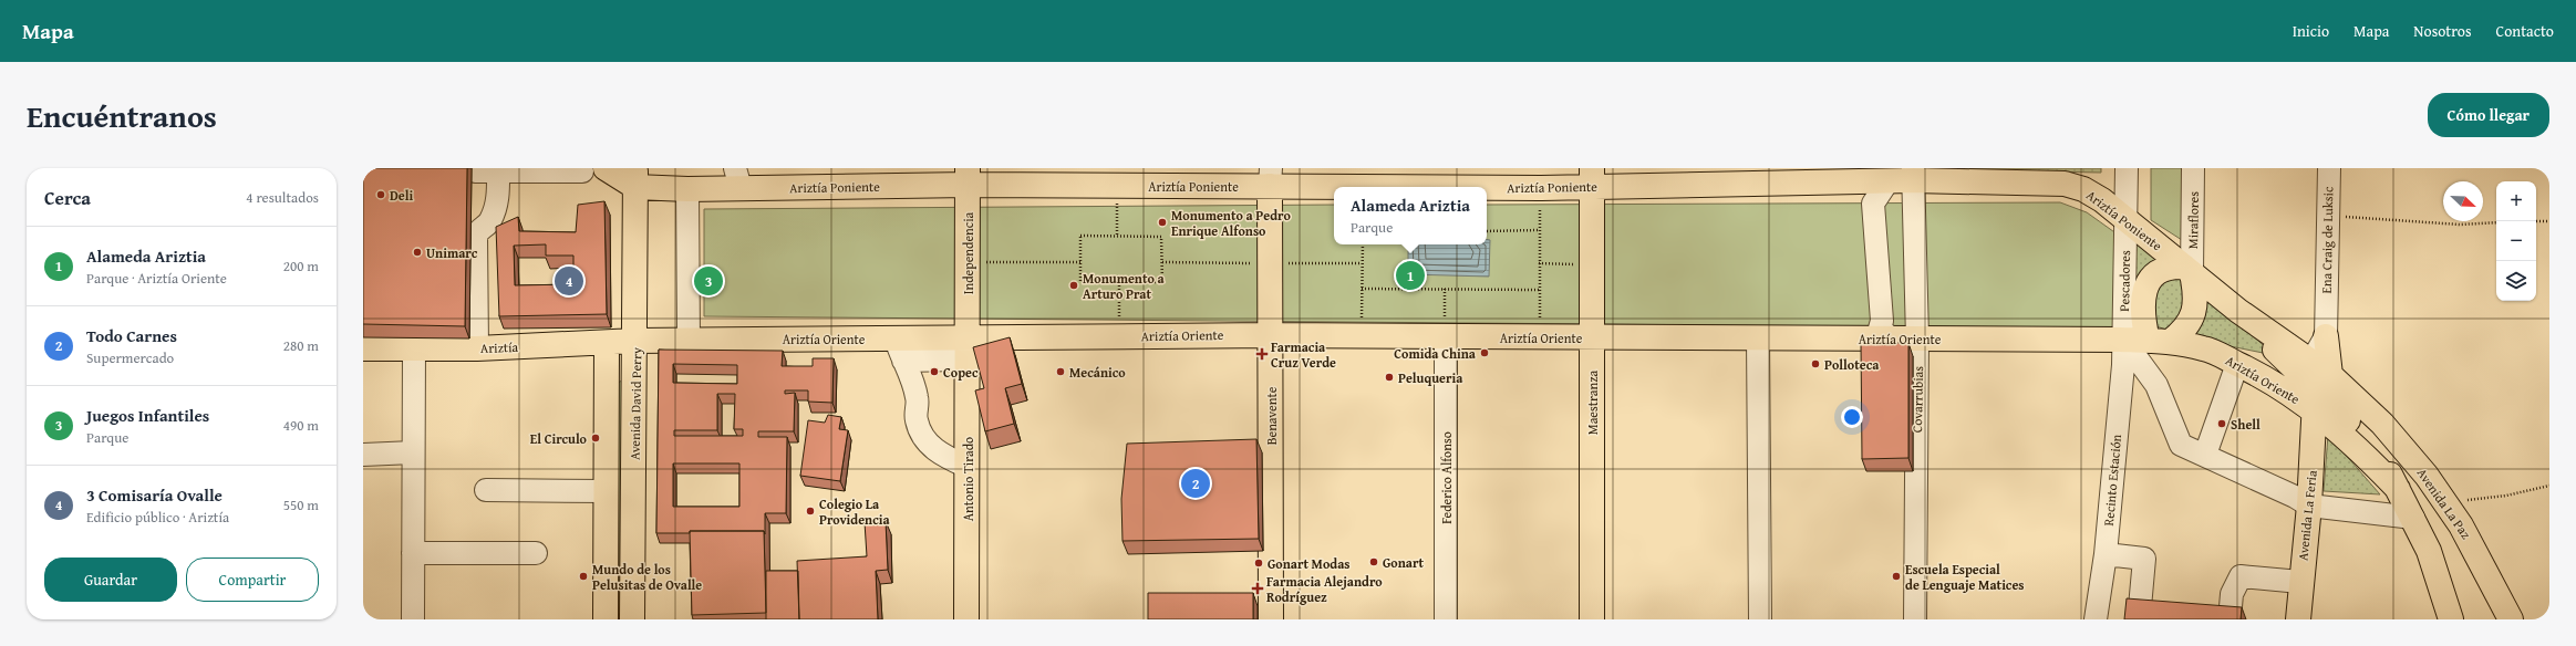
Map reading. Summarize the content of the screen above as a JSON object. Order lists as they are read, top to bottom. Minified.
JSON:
{"streets":{"main road":["Ariztía Poniente","Independencia","Ariztía Oriente","Ariztía","Maestranza","Avenida David Perry","Benavente","Antonio Tirado","Avenida La Paz","Avenida La Feria"],"street":["Miraflores","Ena Craig de Luksic","Pescadores","Covarrubias","Federico Alfonso","Recinto Estación"]},"crossings":[["Ariztía Poniente","Miraflores"],["Ariztía Poniente","Independencia"],["Ariztía Poniente","Pescadores"],["Ariztía Poniente","Covarrubias"],["Ariztía Poniente","Maestranza"],["Ariztía Poniente","Avenida David Perry"],["Ariztía Poniente","Benavente"],["Ariztía Poniente","Avenida La Paz"],["Ena Craig de Luksic","Avenida La Paz"],["Ena Craig de Luksic","Avenida La Feria"],["Independencia","Ariztía Oriente"],["Independencia","Antonio Tirado"],["Pescadores","Ariztía Oriente"],["Pescadores","Recinto Estación"],["Ariztía Oriente","Ariztía"],["Ariztía Oriente","Covarrubias"],["Ariztía Oriente","Maestranza"],["Ariztía Oriente","Avenida David Perry"],["Ariztía Oriente","Benavente"],["Ariztía Oriente","Federico Alfonso"],["Ariztía Oriente","Antonio Tirado"],["Ariztía Oriente","Recinto Estación"],["Ariztía Oriente","Avenida La Paz"],["Ariztía Oriente","Avenida La Feria"],["Ariztía","Avenida David Perry"],["Avenida La Paz","Avenida La Feria"]],"places":{"other":["Deli","Monumento a Pedro Enrique Alfonso","Unimarc","Monumento a Arturo Prat","Comida China","Polloteca","Copec","Mecánico","Peluqueria","Shell","El Circulo","Colegio La Providencia","Gonart","Gonart Modas","Mundo de los Pelusitas de Ovalle","Escuela Especial de Lenguaje Matices"],"health":["Farmacia Cruz Verde","Farmacia Alejandro Rodríguez"]},"north":"bottom right","page":{"header":"Mapa","nav":["Inicio","Mapa","Nosotros","Contacto"],"title":"Encuéntranos","buttons":["Cómo llegar",["Guardar","Compartir"]],"heading":["Cerca","4 resultados"],"map_buttons":["+","−"],"popup":["Alameda Ariztia","Parque"],"list":[{"mark":"1","name":"Alameda Ariztia","note":"Parque · Ariztía Oriente","value":"200 m"},{"mark":"2","name":"Todo Carnes","note":"Supermercado","value":"280 m"},{"mark":"3","name":"Juegos Infantiles","note":"Parque","value":"490 m"},{"mark":"4","name":"3 Comisaría Ovalle","note":"Edificio público · Ariztía","value":"550 m"}],"pins":["1","3","4","2"]}}
